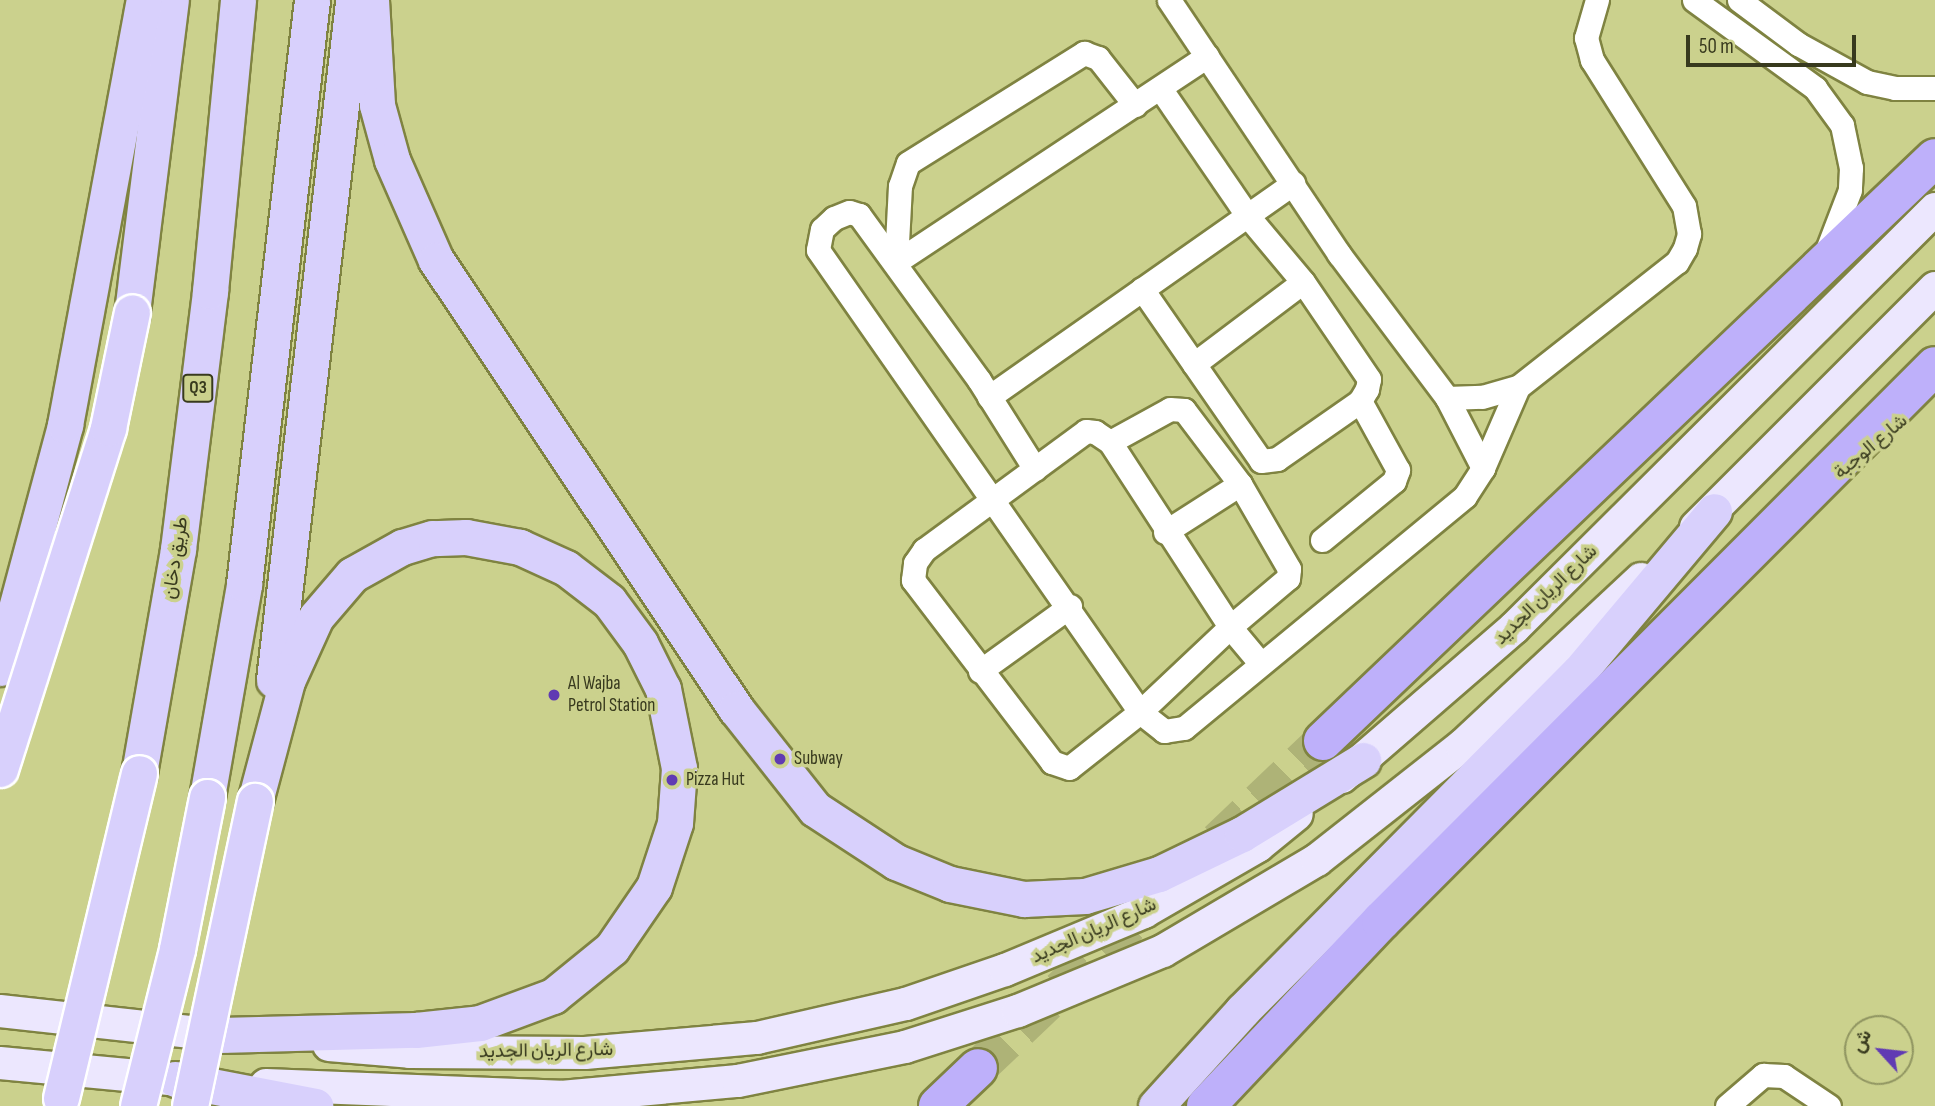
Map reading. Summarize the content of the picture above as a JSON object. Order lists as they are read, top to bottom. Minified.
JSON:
{"streets":{"main road":["Q3","شارع الوجبة","طريق دخان","شارع الريان الجديد"]},"places":["Al Wajba Petrol Station","Subway","Pizza Hut"],"scale_bar":"50 m","north":"top left"}
